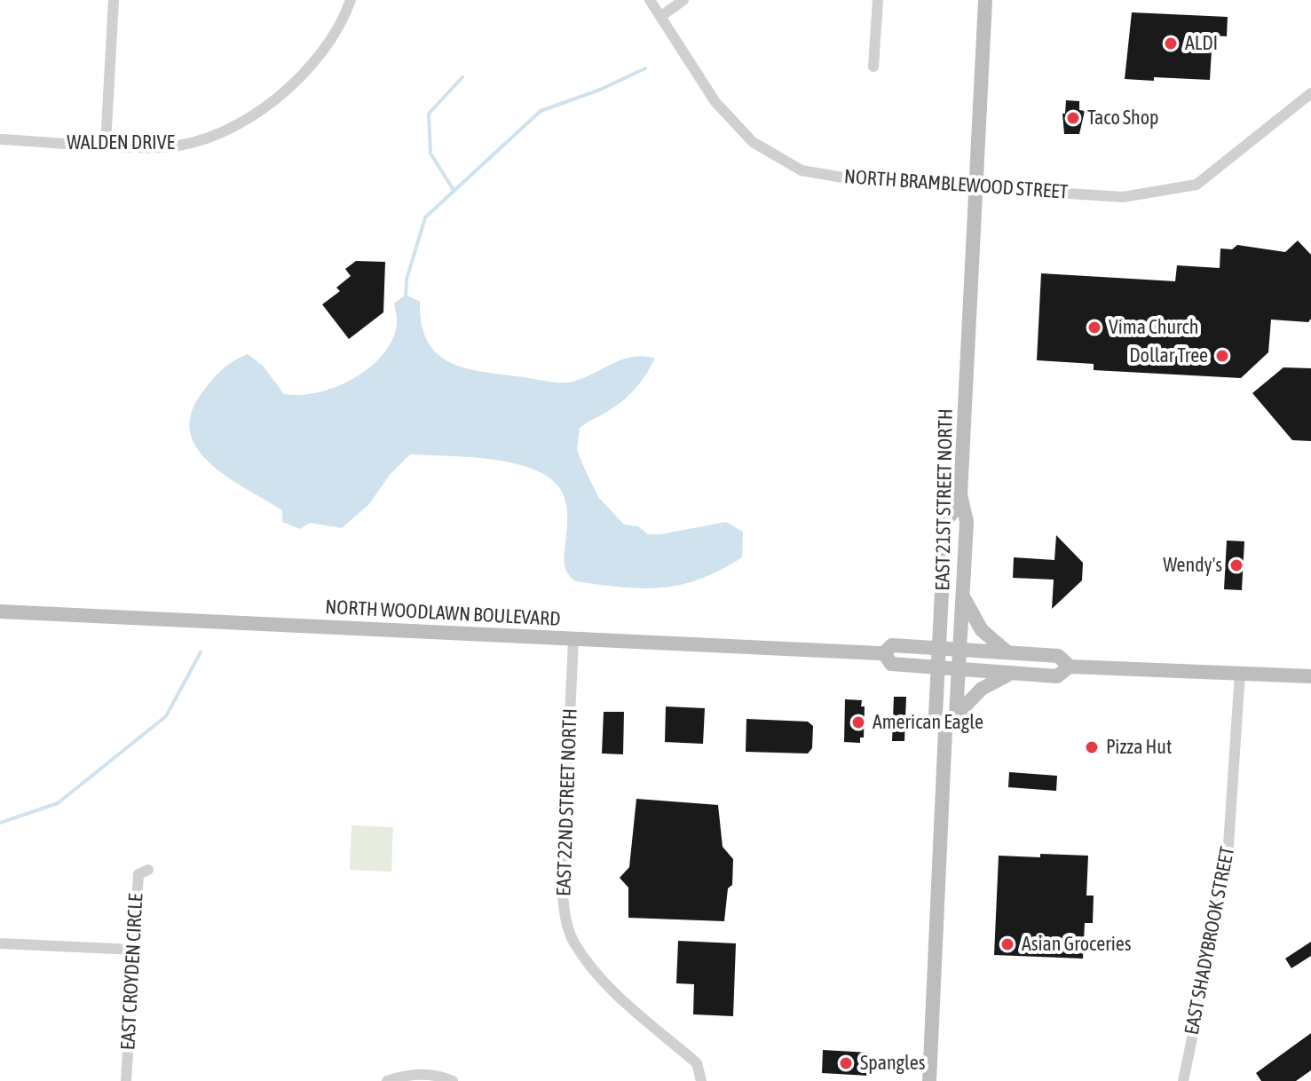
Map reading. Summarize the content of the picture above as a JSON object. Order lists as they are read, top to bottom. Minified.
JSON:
{"streets":{"main road":["EAST 21ST STREET NORTH","NORTH WOODLAWN BOULEVARD"],"street":["WALDEN DRIVE","NORTH BRAMBLEWOOD STREET","EAST 22ND STREET NORTH","EAST SHADYBROOK STREET","EAST CROYDEN CIRCLE"]},"crossings":[["NORTH BRAMBLEWOOD STREET","EAST 21ST STREET NORTH"],["EAST 21ST STREET NORTH","NORTH WOODLAWN BOULEVARD"],["NORTH WOODLAWN BOULEVARD","EAST 22ND STREET NORTH"],["NORTH WOODLAWN BOULEVARD","EAST SHADYBROOK STREET"]],"places":["ALDI","Taco Shop","Vima Church","Dollar Tree","Wendy's","American Eagle","Pizza Hut","Asian Groceries","Spangles"]}
